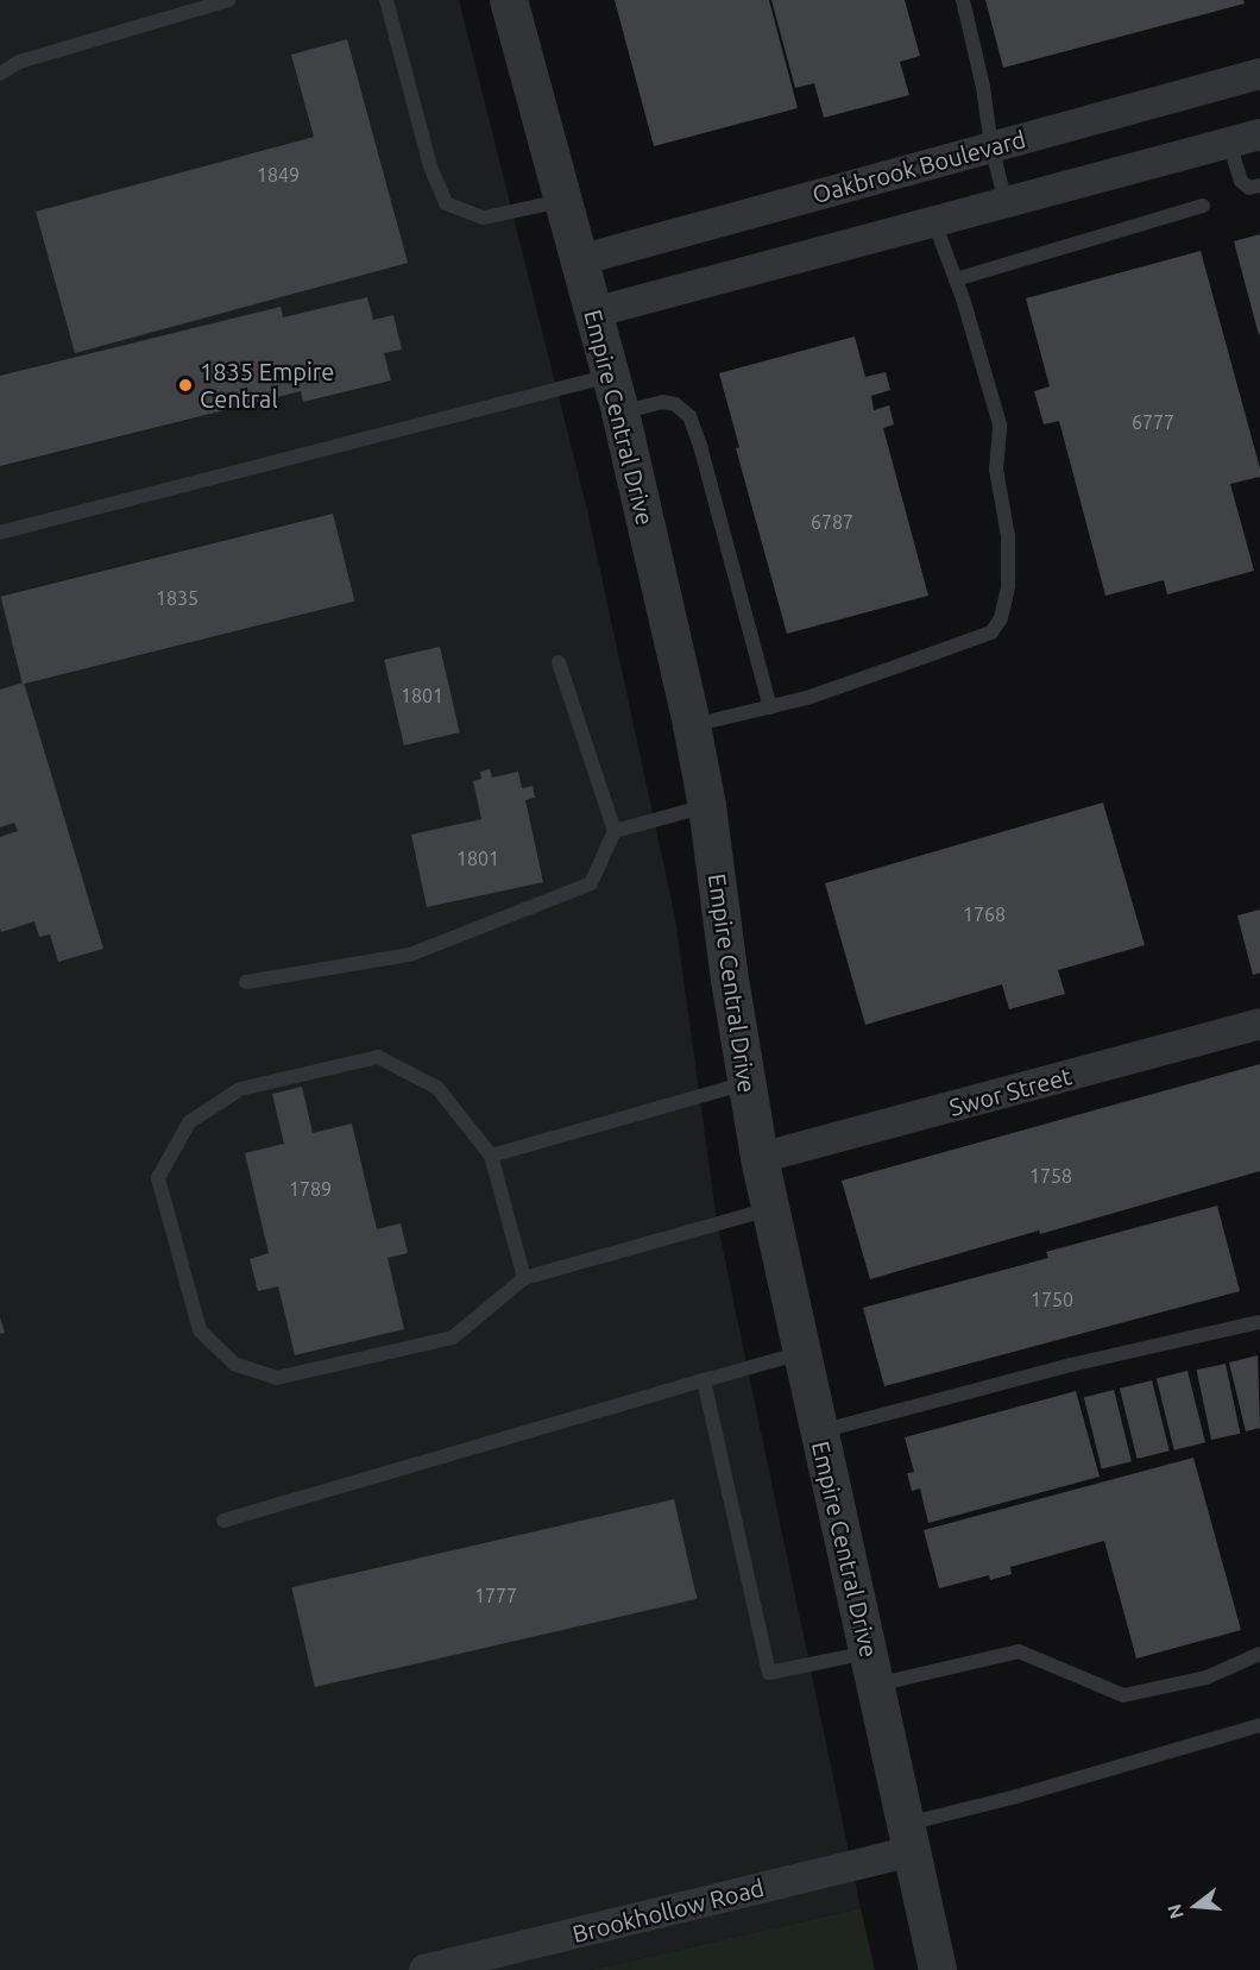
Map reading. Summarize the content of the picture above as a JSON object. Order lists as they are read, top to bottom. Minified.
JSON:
{"streets":{"street":["Oakbrook Boulevard","Empire Central Drive","Swor Street","Brookhollow Road"]},"crossings":[["Oakbrook Boulevard","Empire Central Drive"],["Empire Central Drive","Swor Street"],["Empire Central Drive","Brookhollow Road"]],"places":["1835 Empire Central"],"house_numbers":["1849","6777","6787","1835","1801","1801","1768","1758","1789","1750","1777"],"north":"left"}
